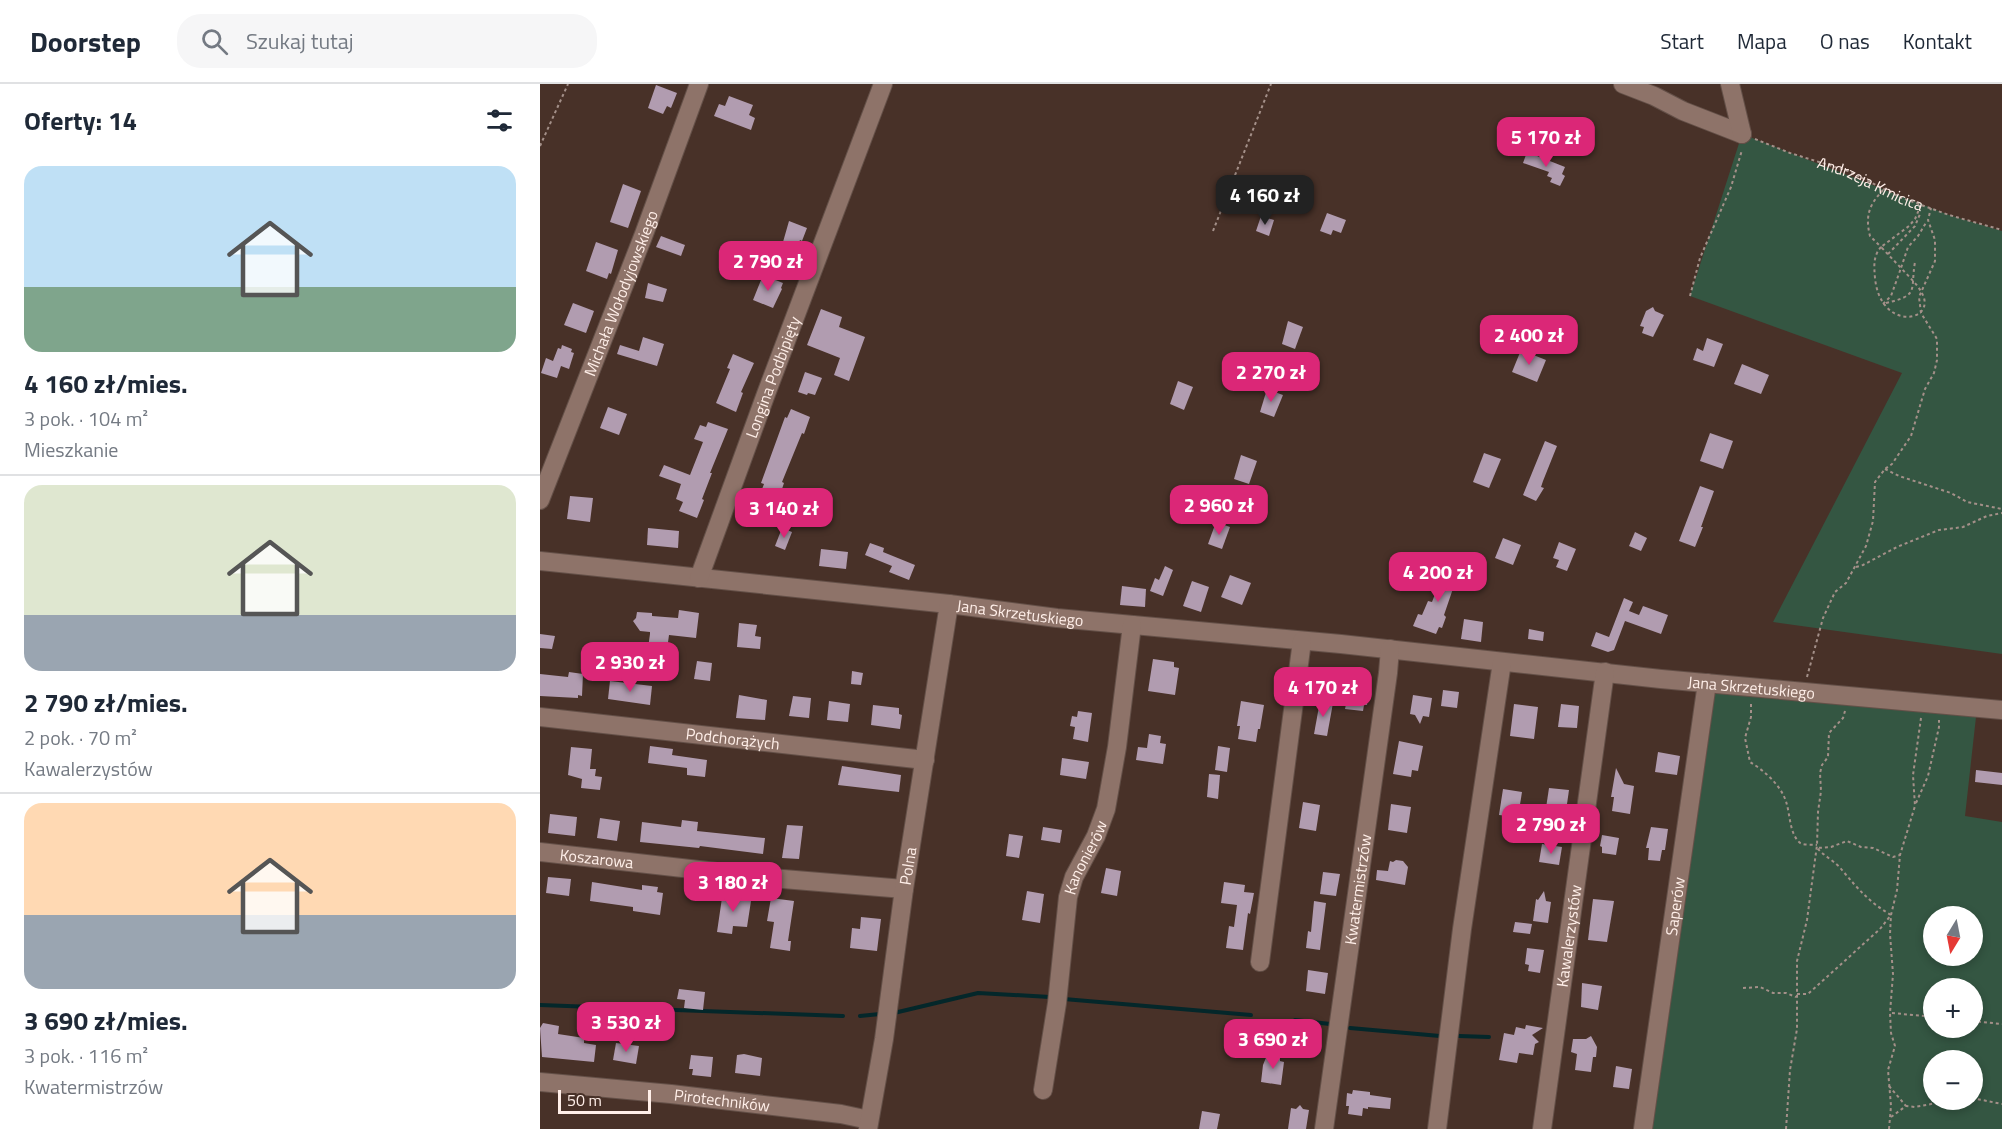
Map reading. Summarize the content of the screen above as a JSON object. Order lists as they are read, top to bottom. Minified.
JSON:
{"streets":{"street":["Michała Wołodyjowskiego","Longina Podbipięty","Jana Skrzetuskiego","Podchorążych","Kanonierów","Koszarowa","Polna","Kwatermistrzów","Saperów","Kawalerzystów","Pirotechników"],"path":["Andrzeja Kmicica"]},"crossings":[["Longina Podbipięty","Jana Skrzetuskiego"],["Jana Skrzetuskiego","Kanonierów"],["Jana Skrzetuskiego","Polna"],["Jana Skrzetuskiego","Kwatermistrzów"],["Jana Skrzetuskiego","Saperów"],["Jana Skrzetuskiego","Kawalerzystów"],["Podchorążych","Polna"],["Koszarowa","Polna"],["Polna","Pirotechników"]],"scale_bar":"50 m","north":"bottom","page":{"header":"Doorstep","search":"Szukaj tutaj","nav":["Start","Mapa","O nas","Kontakt"],"heading":"Oferty: 14","price":["5 170 zł","4 160 zł","2 790 zł","2 400 zł","2 270 zł","2 960 zł","3 140 zł","4 200 zł","2 930 zł","4 170 zł","2 790 zł","3 180 zł","3 530 zł","3 690 zł"],"list":[{"name":"4 160 zł/mies.","note":"3 pok. · 104 m² · Mieszkanie"},{"name":"2 790 zł/mies.","note":"2 pok. · 70 m² · Kawalerzystów"},{"name":"3 690 zł/mies.","note":"3 pok. · 116 m² · Kwatermistrzów"}],"map_buttons":["+","−"],"scale":"50 m"}}
